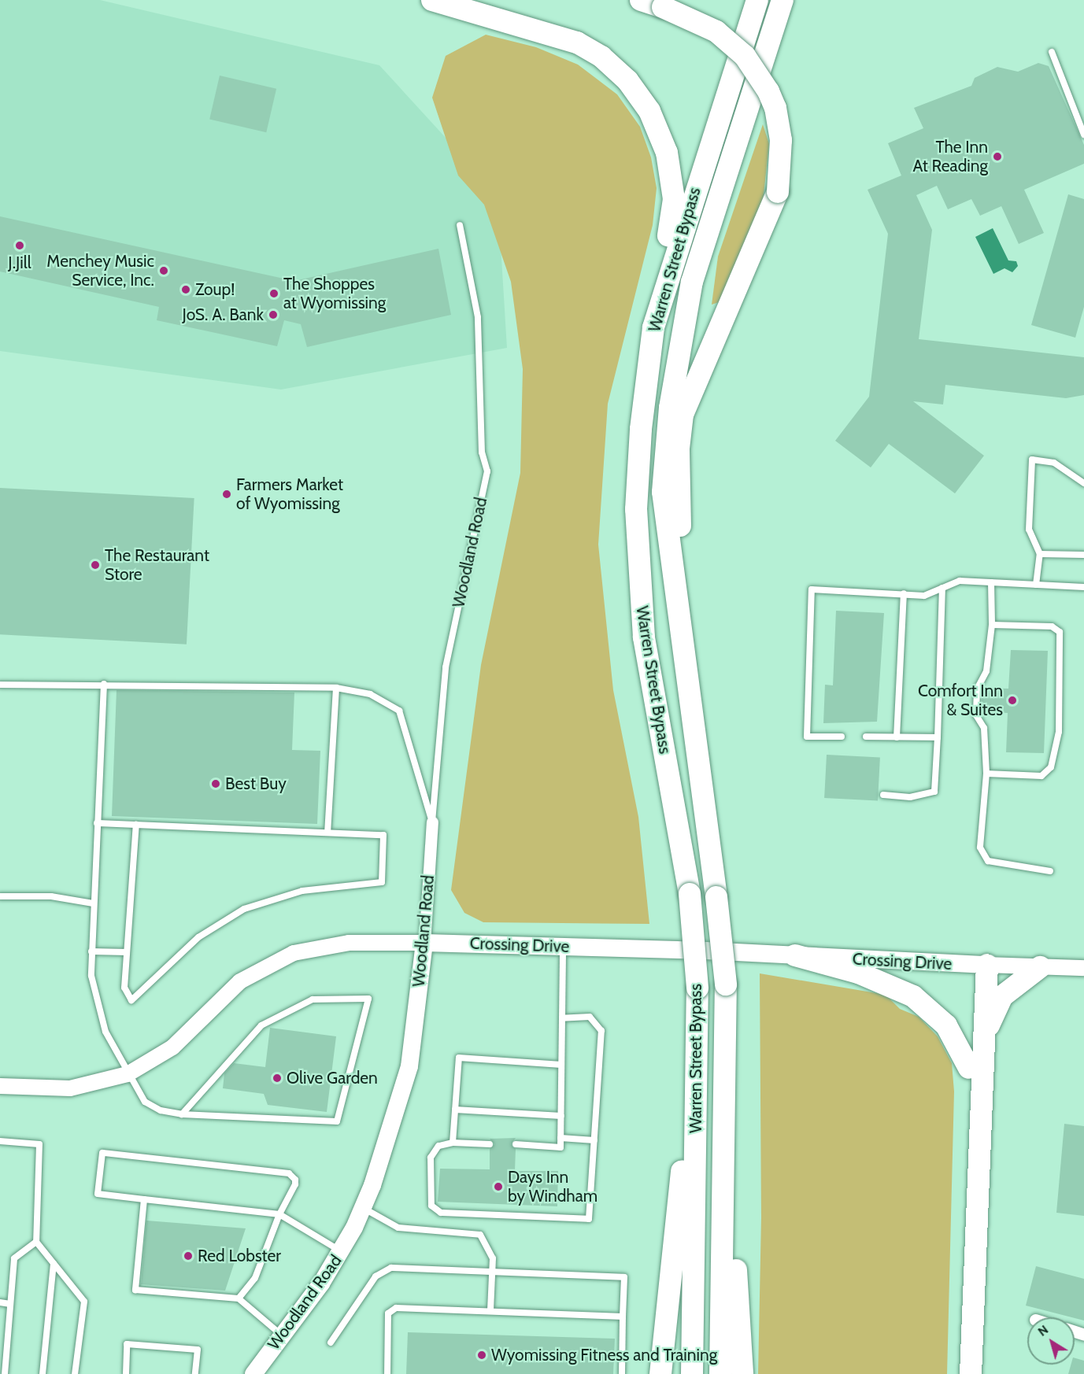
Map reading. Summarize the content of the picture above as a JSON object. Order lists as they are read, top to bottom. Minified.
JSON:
{"streets":{"highway":["Warren Street Bypass"],"main road":["Woodland Road","Crossing Drive"]},"crossings":[["Woodland Road","Crossing Drive"]],"places":["The Inn At Reading","J.Jill","Menchey Music Service, Inc.","Zoup!","The Shoppes at Wyomissing","JoS. A. Bank","Farmers Market of Wyomissing","The Restaurant Store","Comfort Inn & Suites","Best Buy","Olive Garden","Days Inn by Windham","Red Lobster","Wyomissing Fitness and Training"],"north":"top left"}
